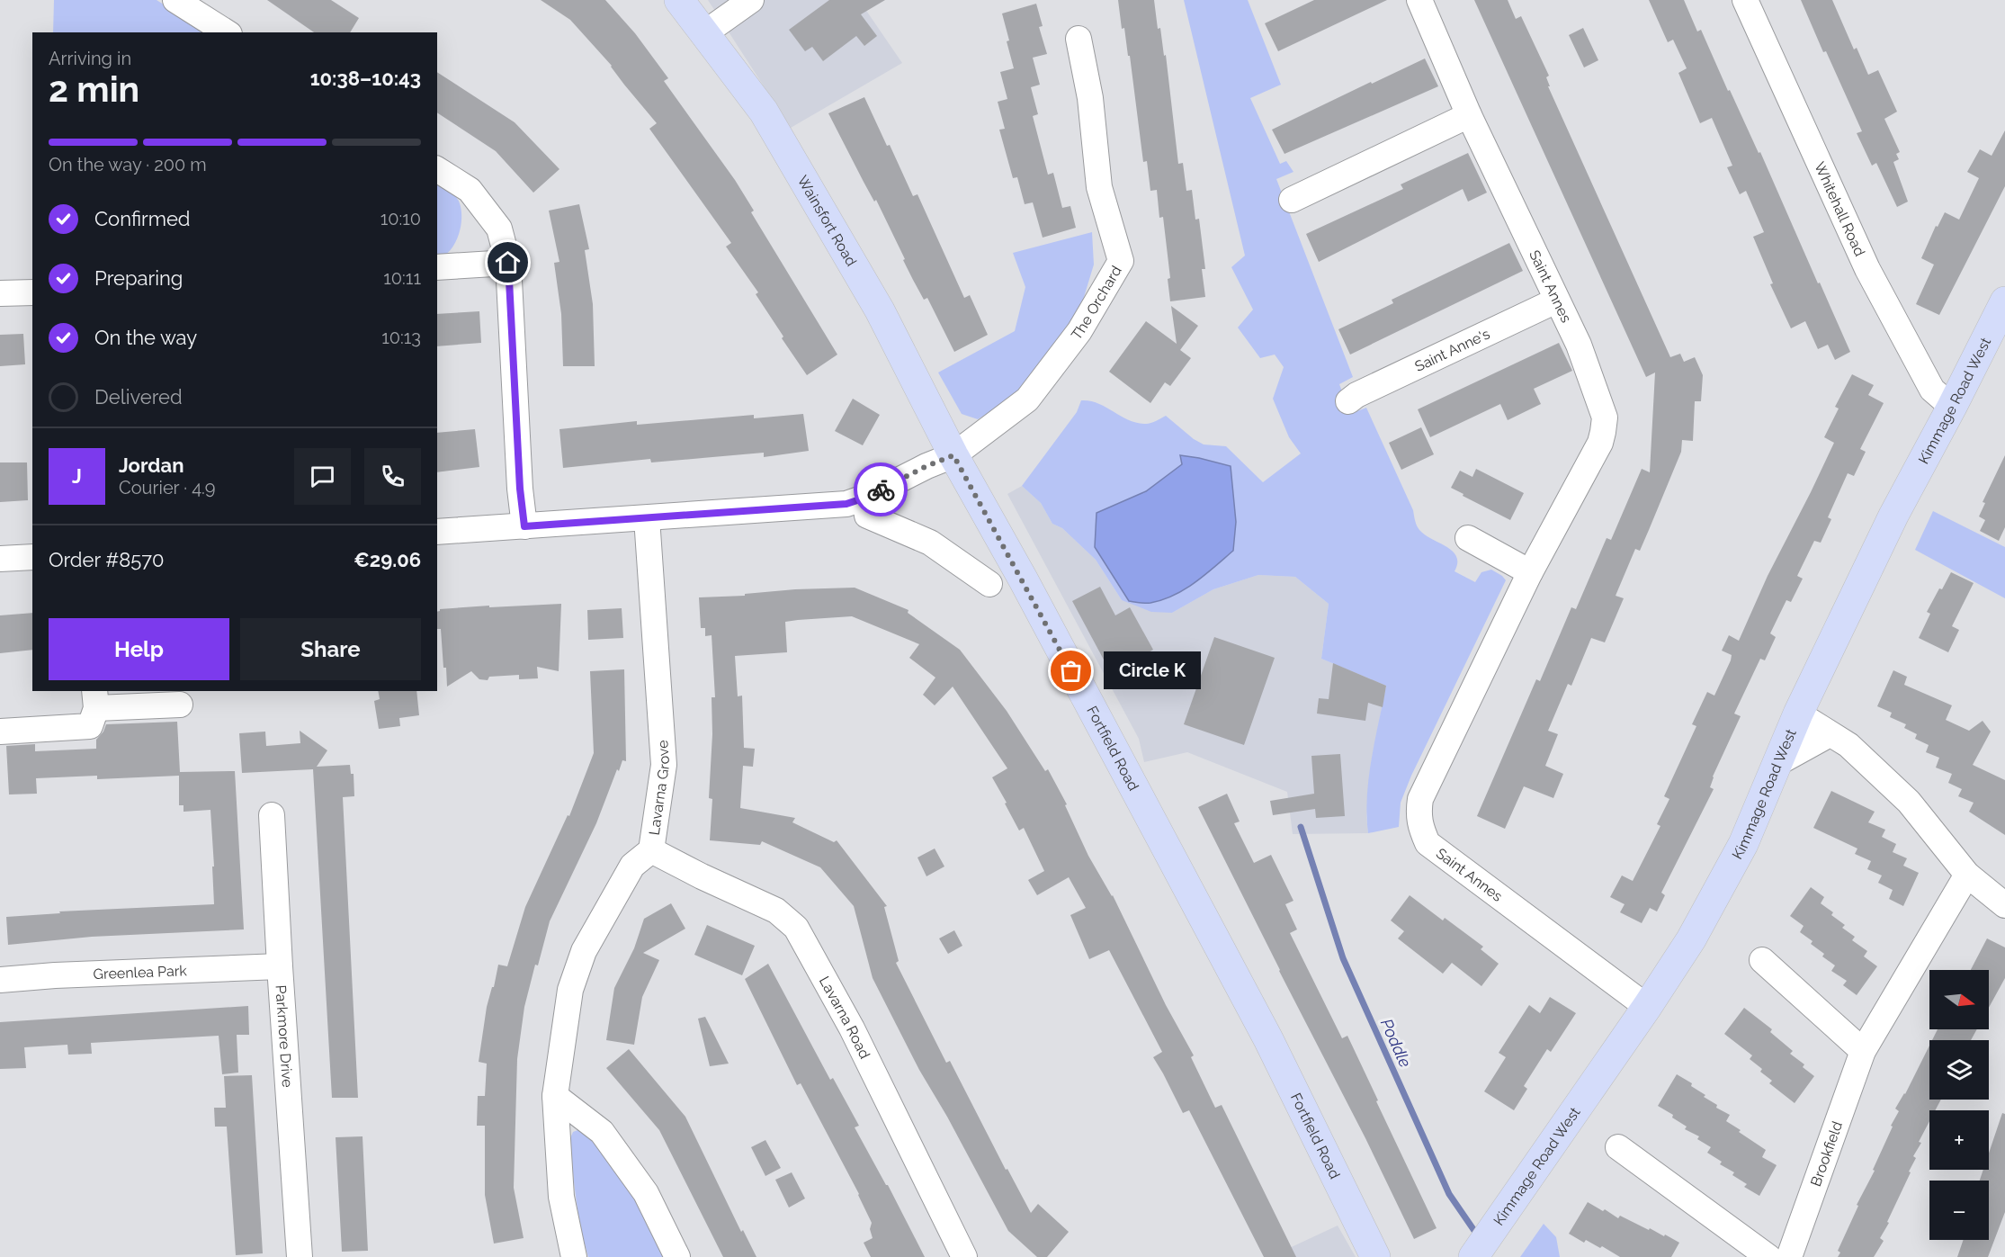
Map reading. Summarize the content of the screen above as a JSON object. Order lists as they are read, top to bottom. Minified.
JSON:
{"streets":{"main road":["Wainsfort Road","Kimmage Road West","Fortfield Road"],"street":["Whitehall Road","Saint Annes","The Orchard","Saint Anne's","Lavarna Grove","Greenlea Park","Lavarna Road","Parkmore Drive","Brookfield"]},"crossings":[["Whitehall Road","Kimmage Road West"],["Wainsfort Road","The Orchard"],["Wainsfort Road","Fortfield Road"],["Saint Annes","Saint Anne's"],["Saint Annes","Kimmage Road West"],["The Orchard","Fortfield Road"],["Lavarna Grove","Lavarna Road"],["Greenlea Park","Parkmore Drive"]],"water":["Poddle"],"places":["Circle K"],"north":"right","page":{"heading":["2 min","Arriving in","10:38–10:43"],"panel":["Jordan","Courier · 4.9","Order #8570","€29.06"],"bar":"On the way · 200 m","list":[["Confirmed","10:10"],["Preparing","10:11"],["On the way","10:13"],"Delivered"],"round":"J","buttons":["Help","Share"],"bubble":"Circle K","map_buttons":["+","−"]}}
